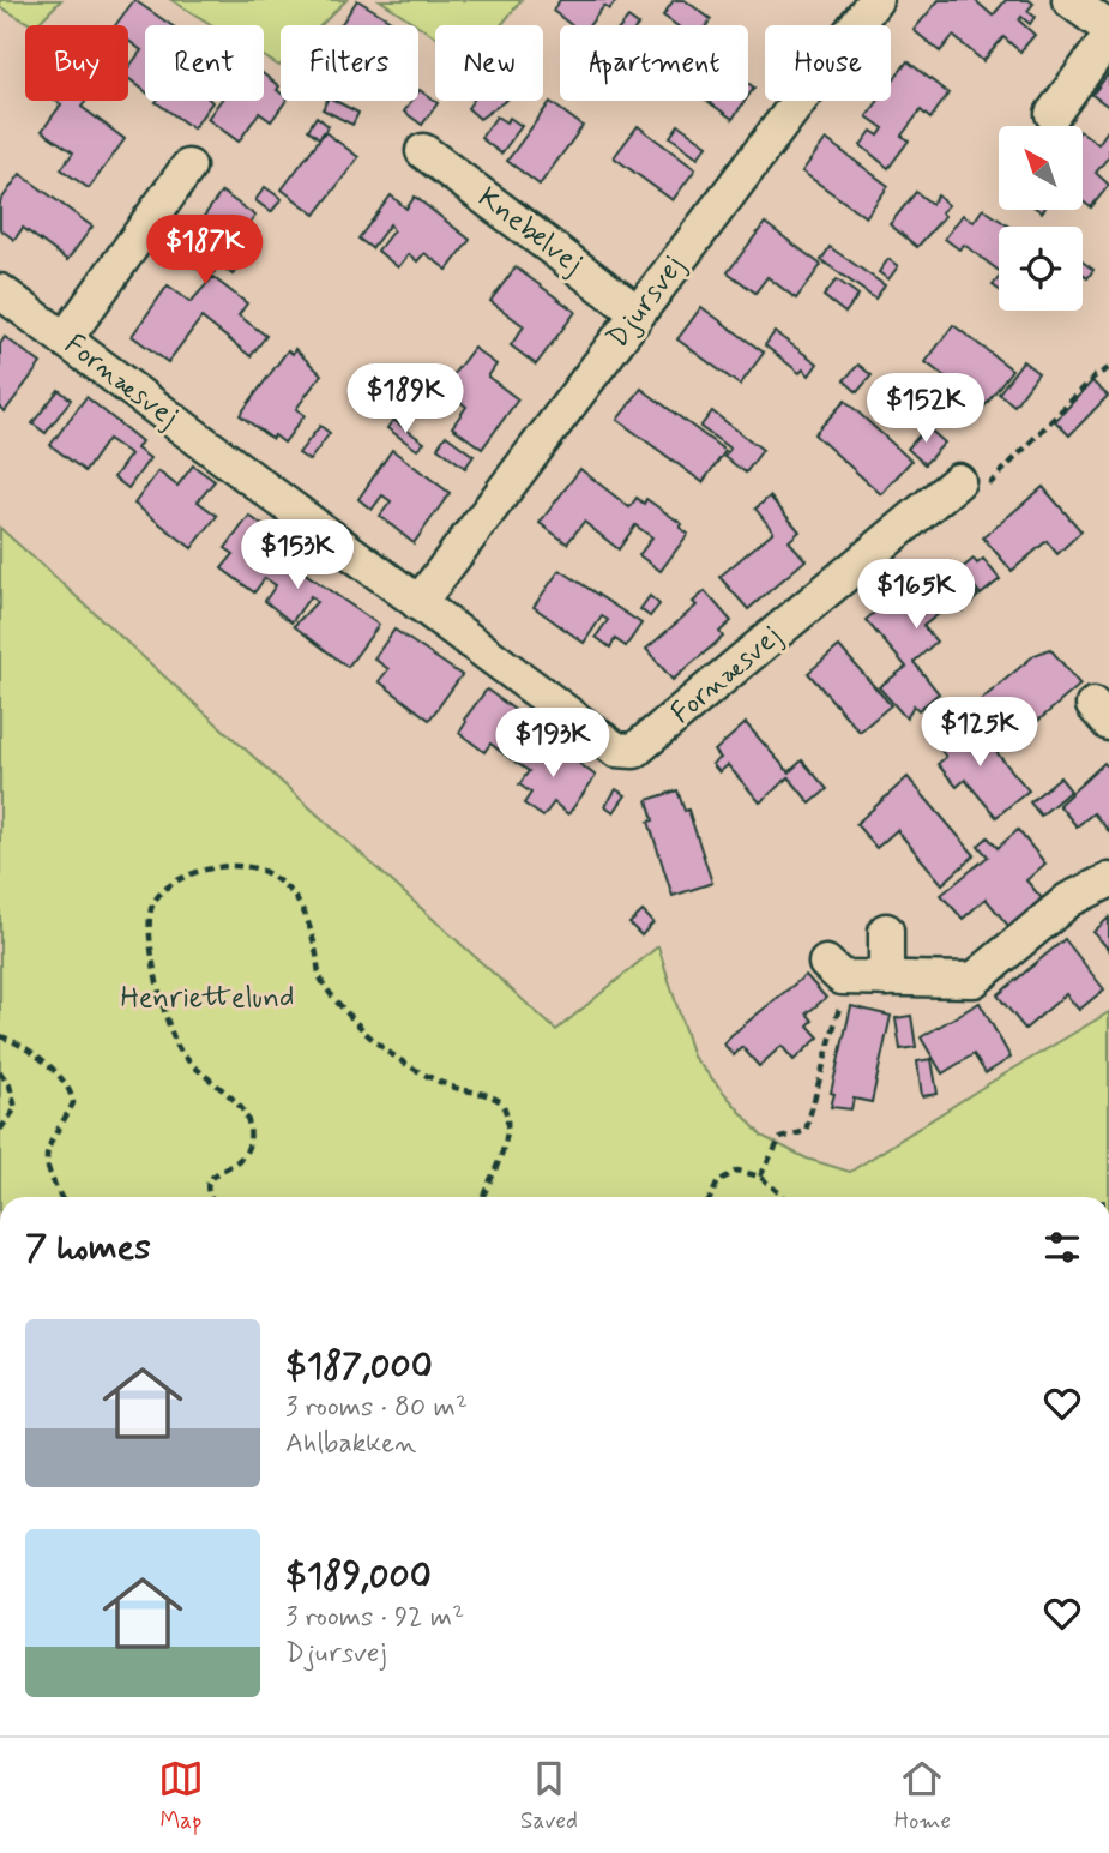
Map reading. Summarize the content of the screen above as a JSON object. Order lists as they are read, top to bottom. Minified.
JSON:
{"streets":{"street":["Knebelvej","Djursvej","Fornæsvej"]},"crossings":[["Knebelvej","Djursvej"],["Djursvej","Fornæsvej"]],"parks":["Henriettelund"],"north":"top left","page":{"chip":["Buy","Rent","Filters","New","Apartment","House"],"price":["$187K","$189K","$152K","$153K","$165K","$125K","$193K"],"heading":"7 homes","list":[{"name":"$187,000","note":"3 rooms · 80 m² · Ahlbakken"},{"name":"$189,000","note":"3 rooms · 92 m² · Djursvej"}],"tabs":["Map","Saved","Home"]}}
